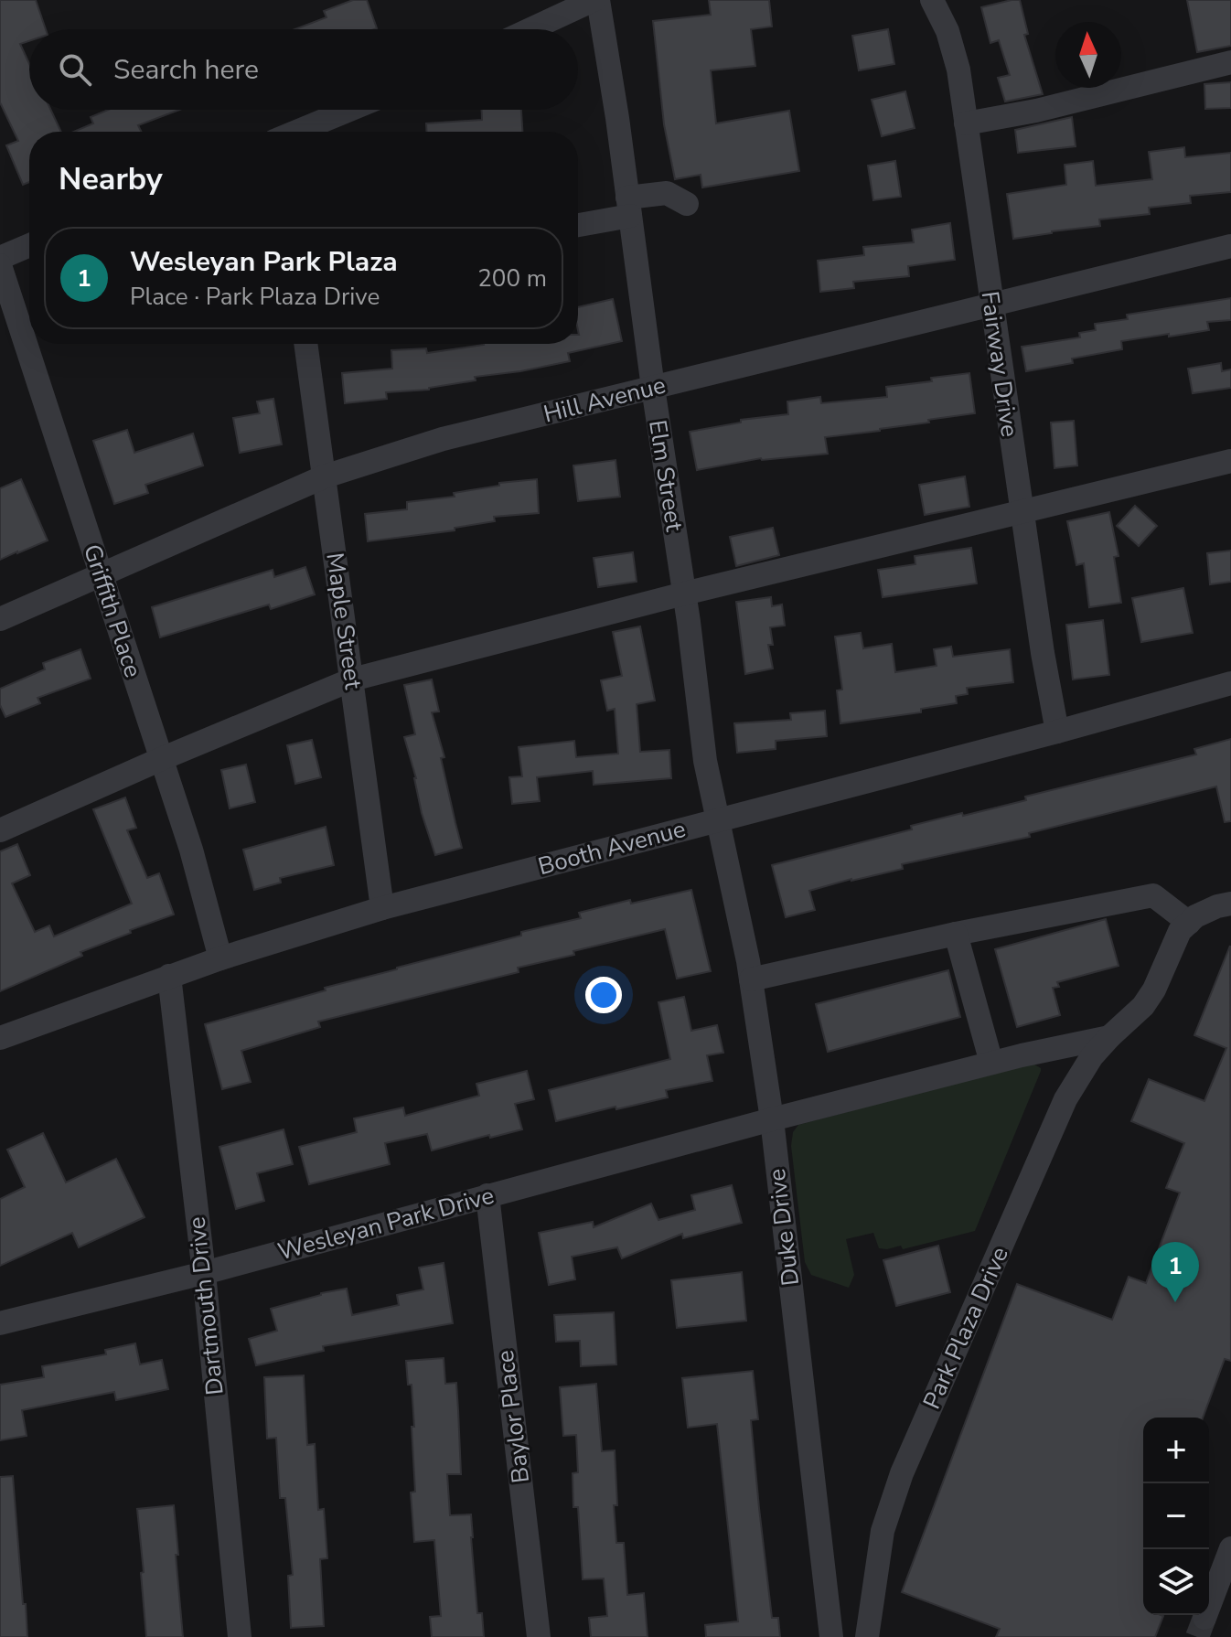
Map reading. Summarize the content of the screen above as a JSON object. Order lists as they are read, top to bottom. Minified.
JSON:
{"streets":{"street":["Fairway Drive","Hill Avenue","Elm Street","Griffith Place","Maple Street","Booth Avenue","Wesleyan Park Drive","Duke Drive","Dartmouth Drive","Park Plaza Drive","Baylor Place"]},"crossings":[["Fairway Drive","Hill Avenue"],["Fairway Drive","Booth Avenue"],["Hill Avenue","Elm Street"],["Hill Avenue","Griffith Place"],["Hill Avenue","Maple Street"],["Elm Street","Booth Avenue"],["Elm Street","Duke Drive"],["Griffith Place","Booth Avenue"],["Maple Street","Booth Avenue"],["Booth Avenue","Duke Drive"],["Booth Avenue","Dartmouth Drive"],["Wesleyan Park Drive","Duke Drive"],["Wesleyan Park Drive","Dartmouth Drive"],["Wesleyan Park Drive","Baylor Place"]],"north":"top","page":{"search":"Search here","heading":"Nearby","list":[{"mark":"1","name":"Wesleyan Park Plaza","note":"Place · Park Plaza Drive","value":"200 m"}],"pins":"1","map_buttons":["+","−"]}}
